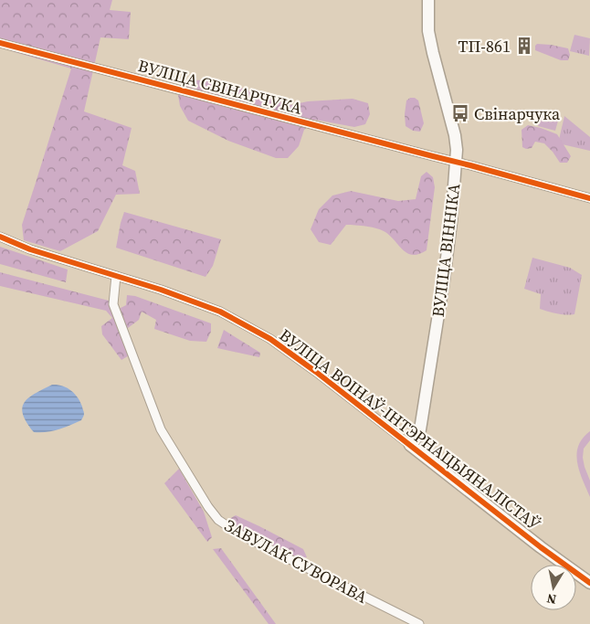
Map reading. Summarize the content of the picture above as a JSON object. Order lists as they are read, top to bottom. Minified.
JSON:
{"streets":{"street":["ВУЛІЦА СВІНАРЧУКА","ВУЛІЦА ВІННІКА","ВУЛІЦА ВОІНАЎ-ІНТЭРНАЦЫЯНАЛІСТАЎ","ЗАВУЛАК СУВОРАВА"]},"crossings":[["ВУЛІЦА СВІНАРЧУКА","ВУЛІЦА ВІННІКА"],["ВУЛІЦА ВІННІКА","ВУЛІЦА ВОІНАЎ-ІНТЭРНАЦЫЯНАЛІСТАЎ"],["ВУЛІЦА ВОІНАЎ-ІНТЭРНАЦЫЯНАЛІСТАЎ","ЗАВУЛАК СУВОРАВА"]],"places":{"building":["ТП-861"],"bus stop":["Свінарчука"]},"north":"bottom"}
